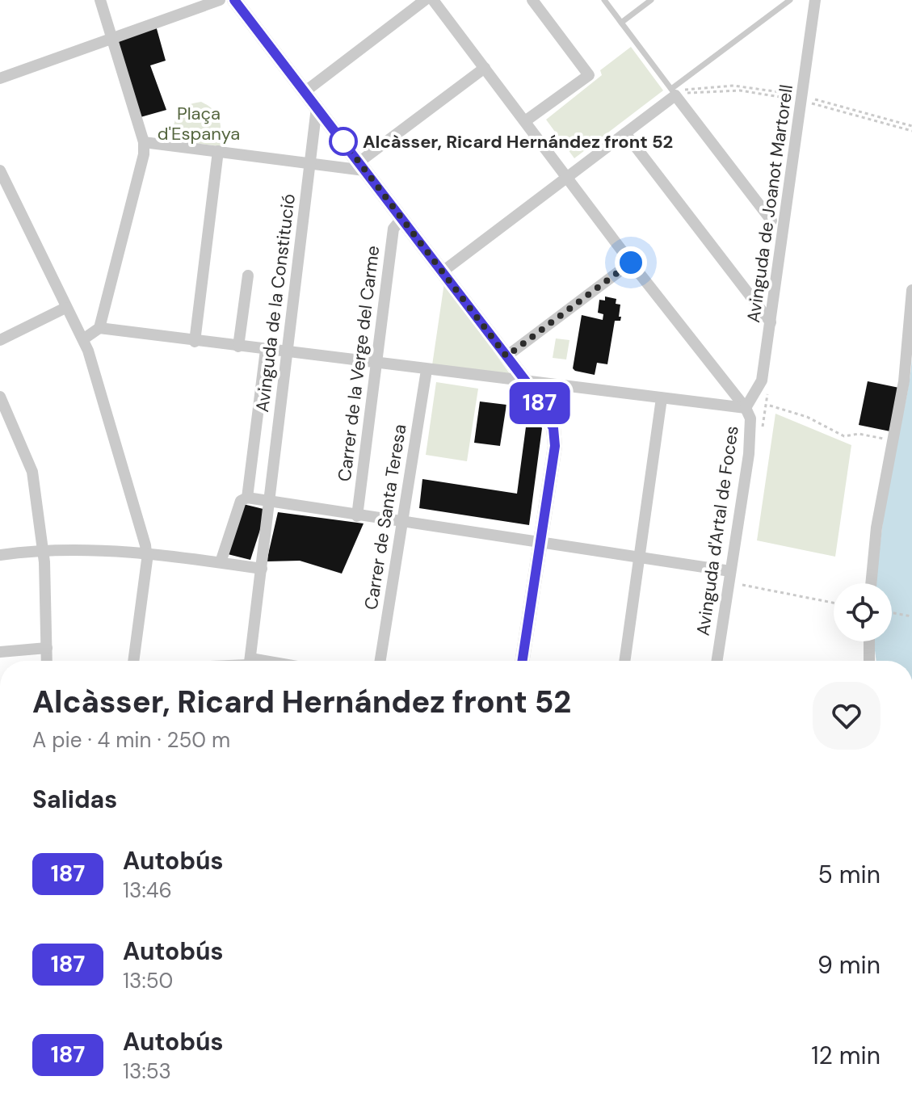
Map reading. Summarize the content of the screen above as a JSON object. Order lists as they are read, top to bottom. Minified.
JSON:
{"streets":{"street":["Avinguda de Joanot Martorell","Avinguda de la Constitució","Carrer de la Verge del Carme","Carrer de Santa Teresa","Avinguda d'Artal de Foces"]},"crossings":[["Avinguda de Joanot Martorell","Avinguda d'Artal de Foces"]],"parks":["Plaça d'Espanya"],"places":["Alcàsser, Ricard Hernández front 52"],"lines":["bus line 187"],"page":{"on_map":"187","heading":[["Alcàsser, Ricard Hernández front 52","A pie · 4 min · 250 m"],"Salidas"],"list":[{"mark":"187","name":"Autobús","note":"13:46","value":"5 min"},{"mark":"187","name":"Autobús","note":"13:50","value":"9 min"},{"mark":"187","name":"Autobús","note":"13:53","value":"12 min"}]}}
